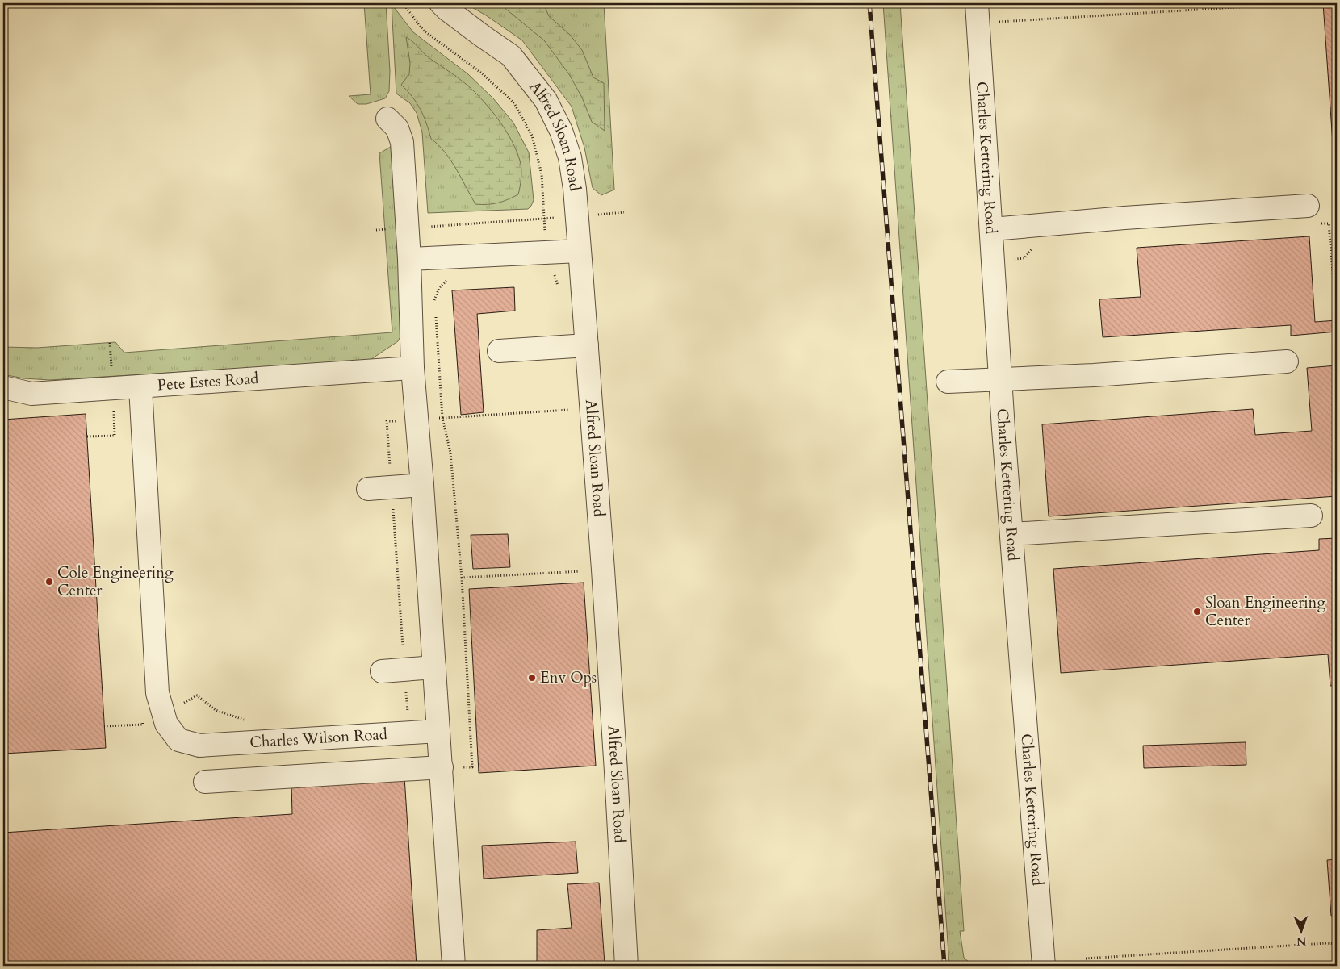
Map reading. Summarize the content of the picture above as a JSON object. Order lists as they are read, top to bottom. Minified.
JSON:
{"streets":{"lane":["Alfred Sloan Road","Charles Kettering Road","Pete Estes Road","Charles Wilson Road"]},"crossings":[["Pete Estes Road","Charles Wilson Road"]],"places":["Cole Engineering Center","Sloan Engineering Center","Env Ops"],"north":"bottom"}
